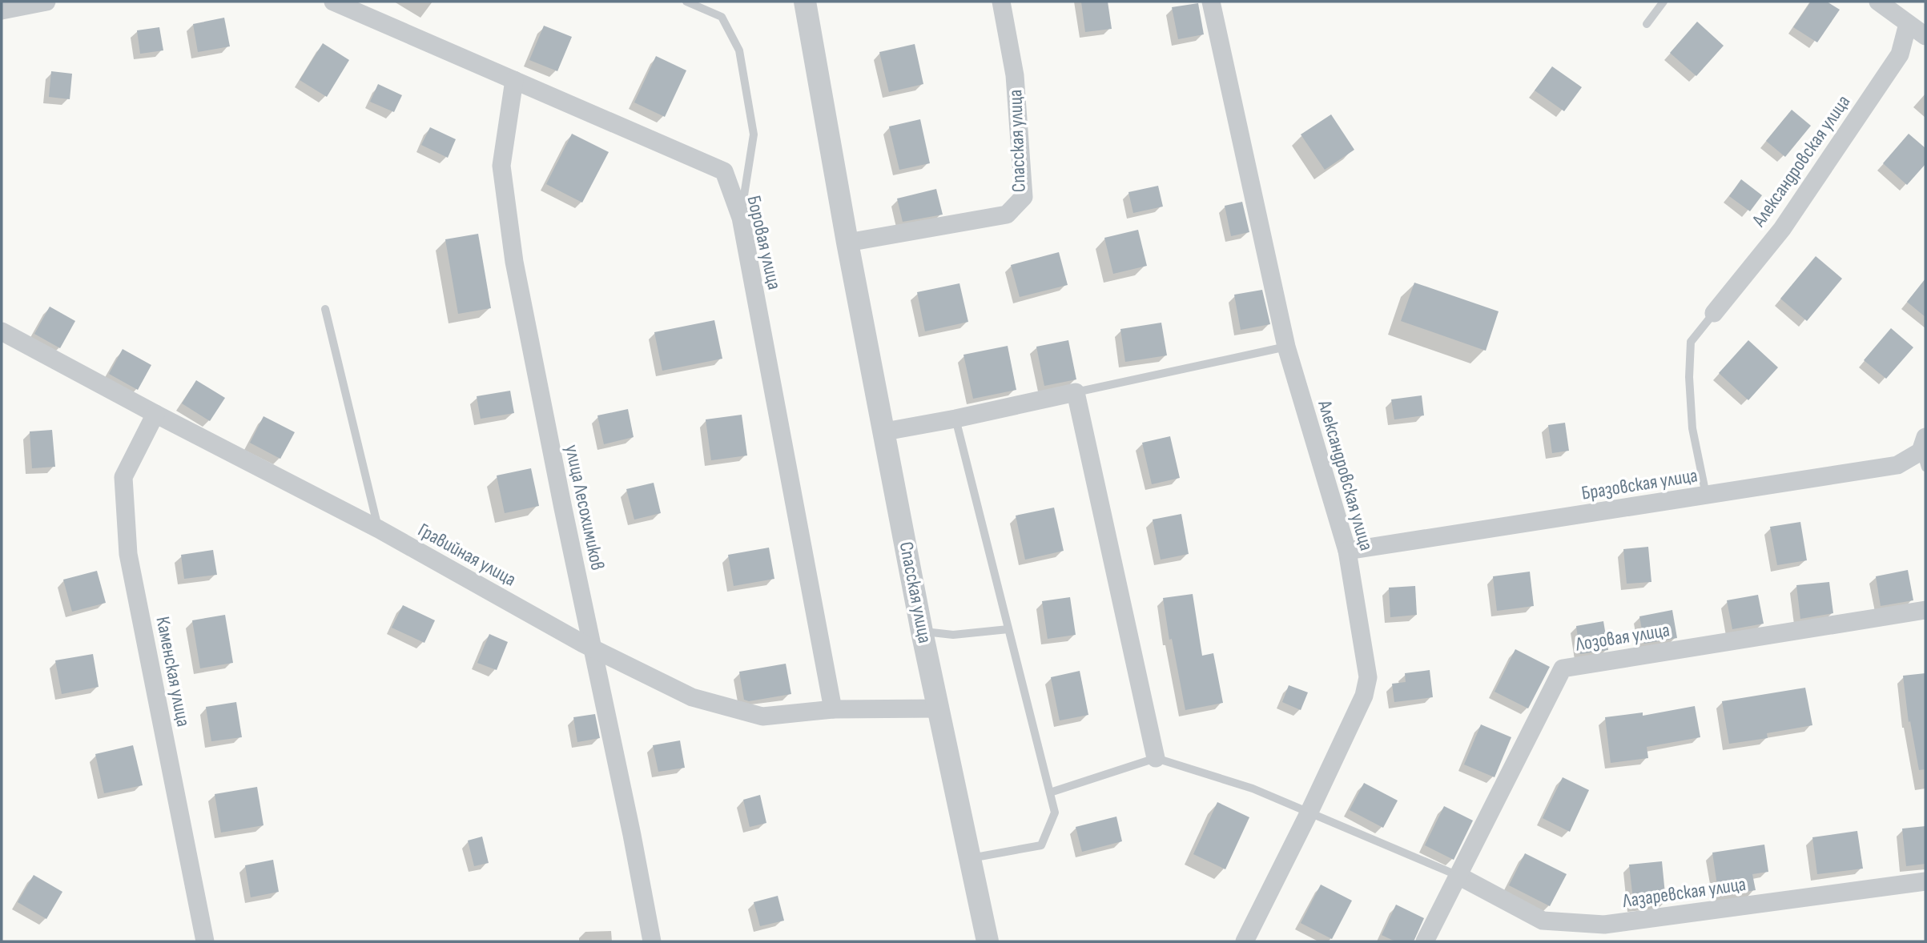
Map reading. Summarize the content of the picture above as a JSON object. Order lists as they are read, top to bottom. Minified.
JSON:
{"streets":{"street":["Спасская улица","Александровская улица","Боровая улица","Бразовская улица","улица Лесохимиков","Гравийная улица","Лозовая улица","Каменская улица","Лазаревская улица"]},"crossings":[["Спасская улица","Гравийная улица"],["Александровская улица","Бразовская улица"],["Боровая улица","улица Лесохимиков"],["Боровая улица","Гравийная улица"],["улица Лесохимиков","Гравийная улица"],["Гравийная улица","Каменская улица"],["Лозовая улица","Лазаревская улица"]]}
